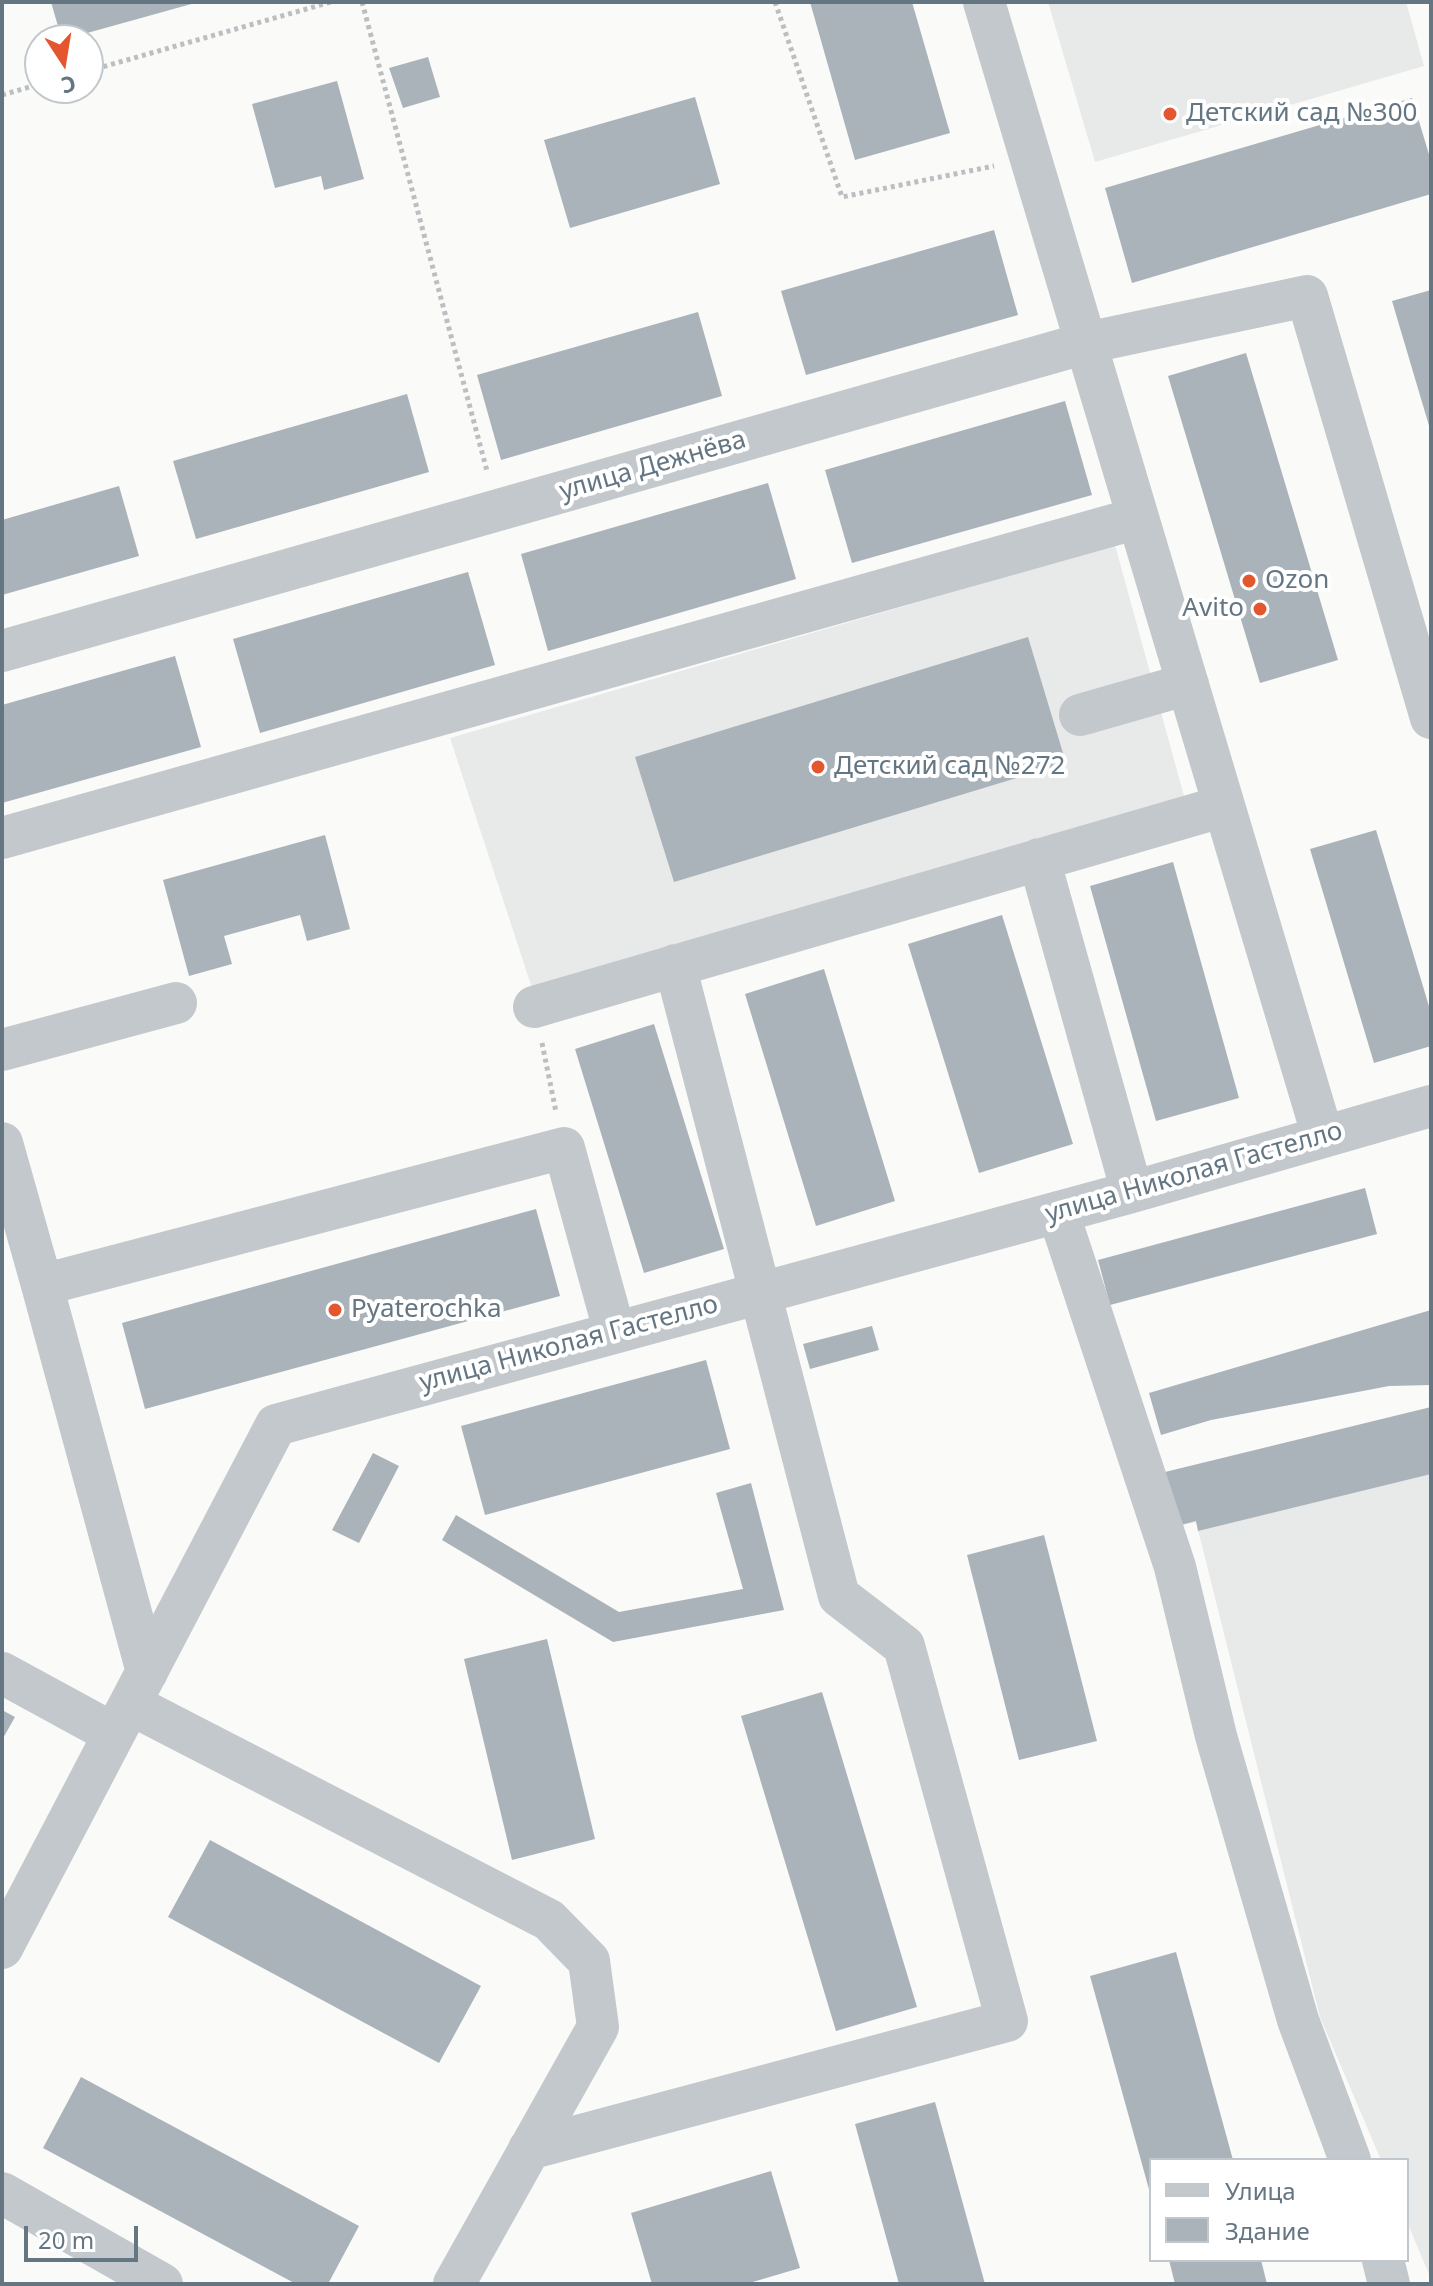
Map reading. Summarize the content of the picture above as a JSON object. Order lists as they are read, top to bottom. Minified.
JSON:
{"streets":{"street":["улица Дежнёва","улица Николая Гастелло"]},"places":["Детский сад №300","Ozon","Avito","Детский сад №272","Pyaterochka"],"legend":["Улица","Здание"],"scale_bar":"20 m","north":"bottom"}
